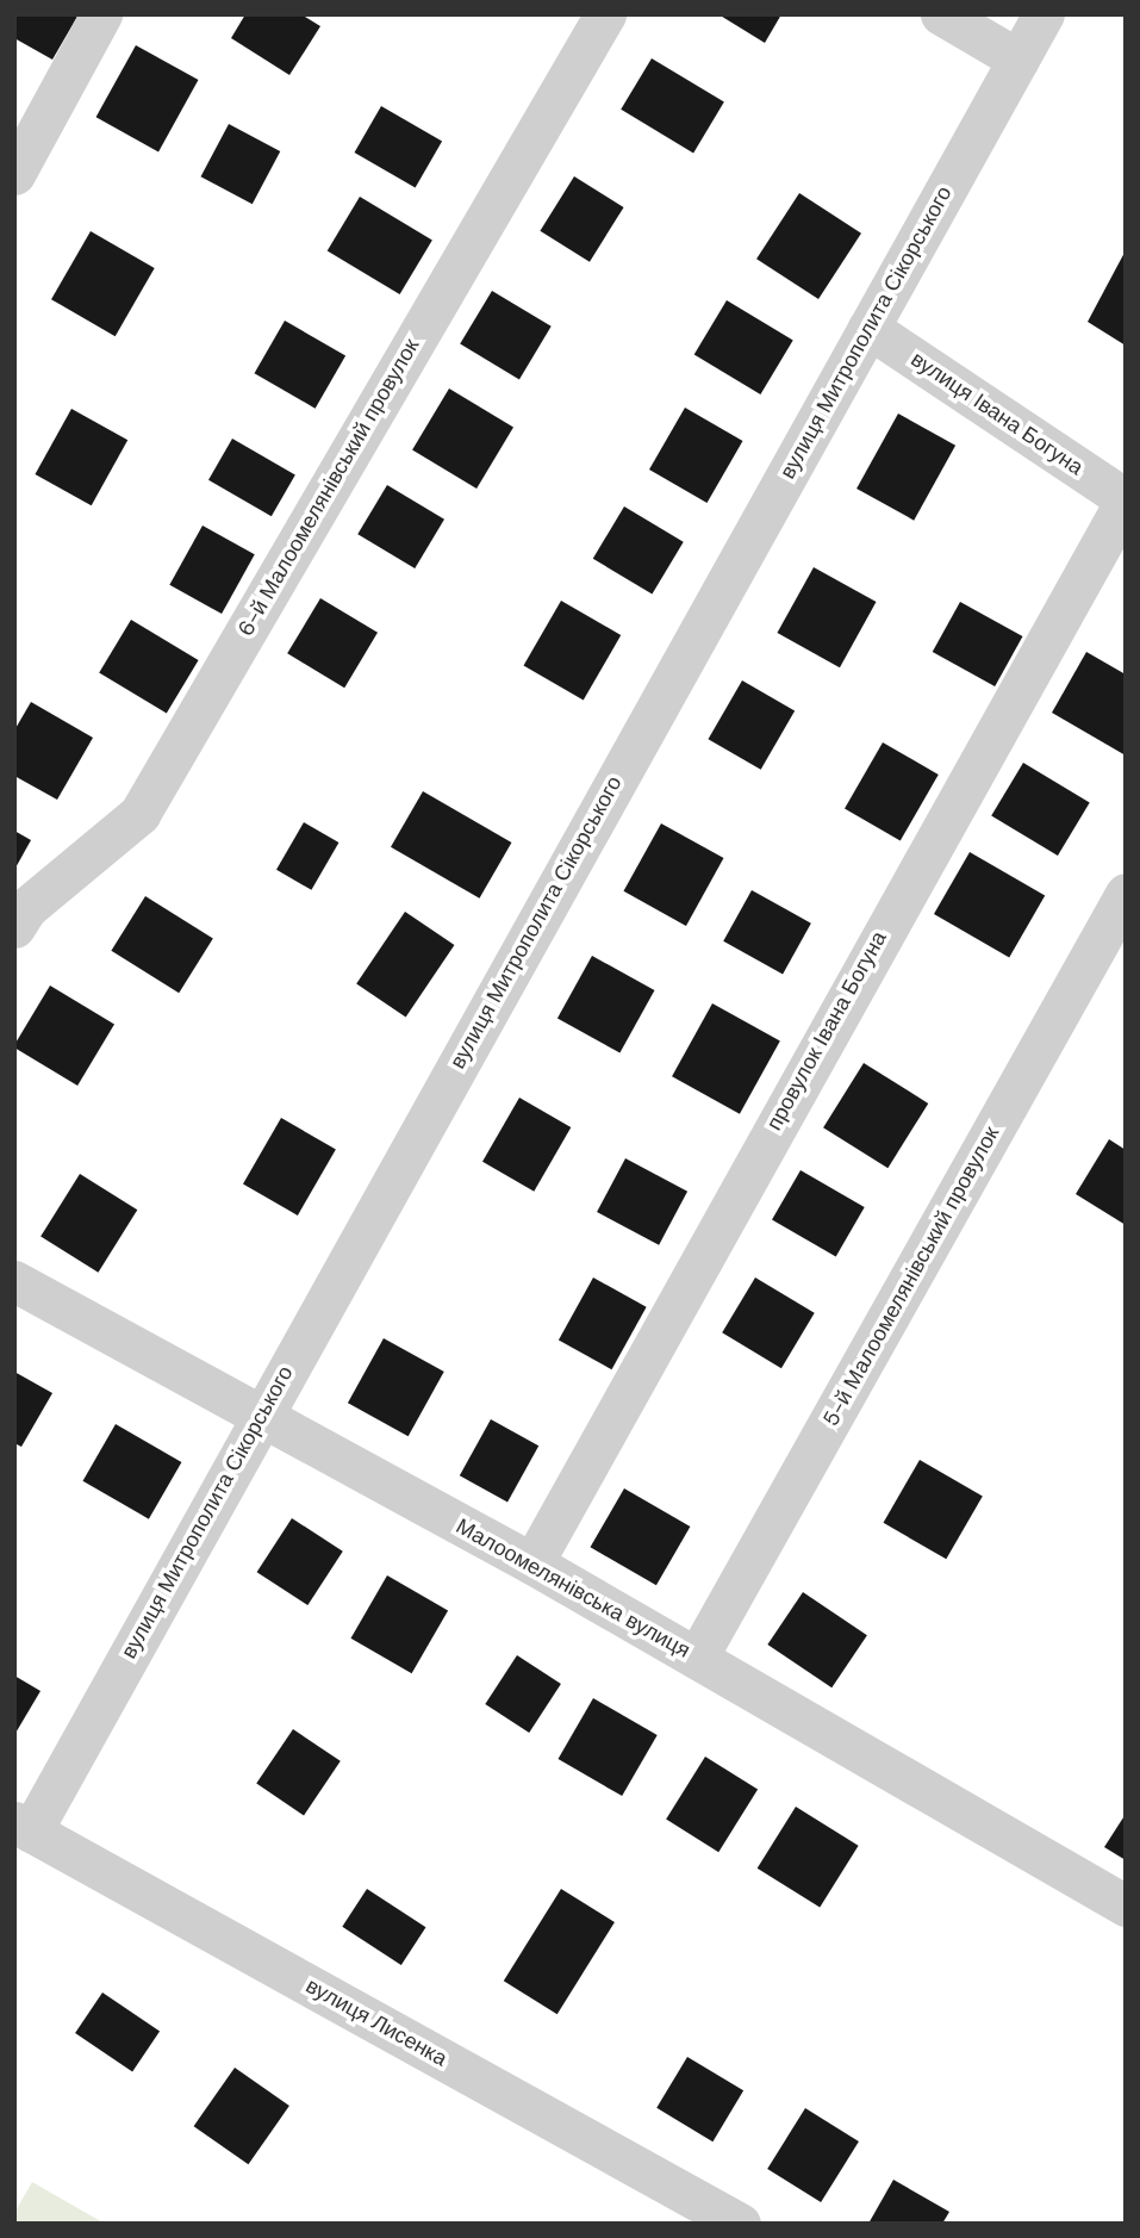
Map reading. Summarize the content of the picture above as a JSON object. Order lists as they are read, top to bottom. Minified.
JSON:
{"streets":{"street":["вулиця Митрополита Сікорського","вулиця Івана Богуна","6-й Малоомелянівський провулок","провулок Івана Богуна","5-й Малоомелянівський провулок","Малоомелянівська вулиця","вулиця Лисенка"]},"crossings":[["вулиця Митрополита Сікорського","вулиця Івана Богуна"],["вулиця Митрополита Сікорського","Малоомелянівська вулиця"],["вулиця Митрополита Сікорського","вулиця Лисенка"],["вулиця Івана Богуна","провулок Івана Богуна"],["провулок Івана Богуна","Малоомелянівська вулиця"],["5-й Малоомелянівський провулок","Малоомелянівська вулиця"]]}
